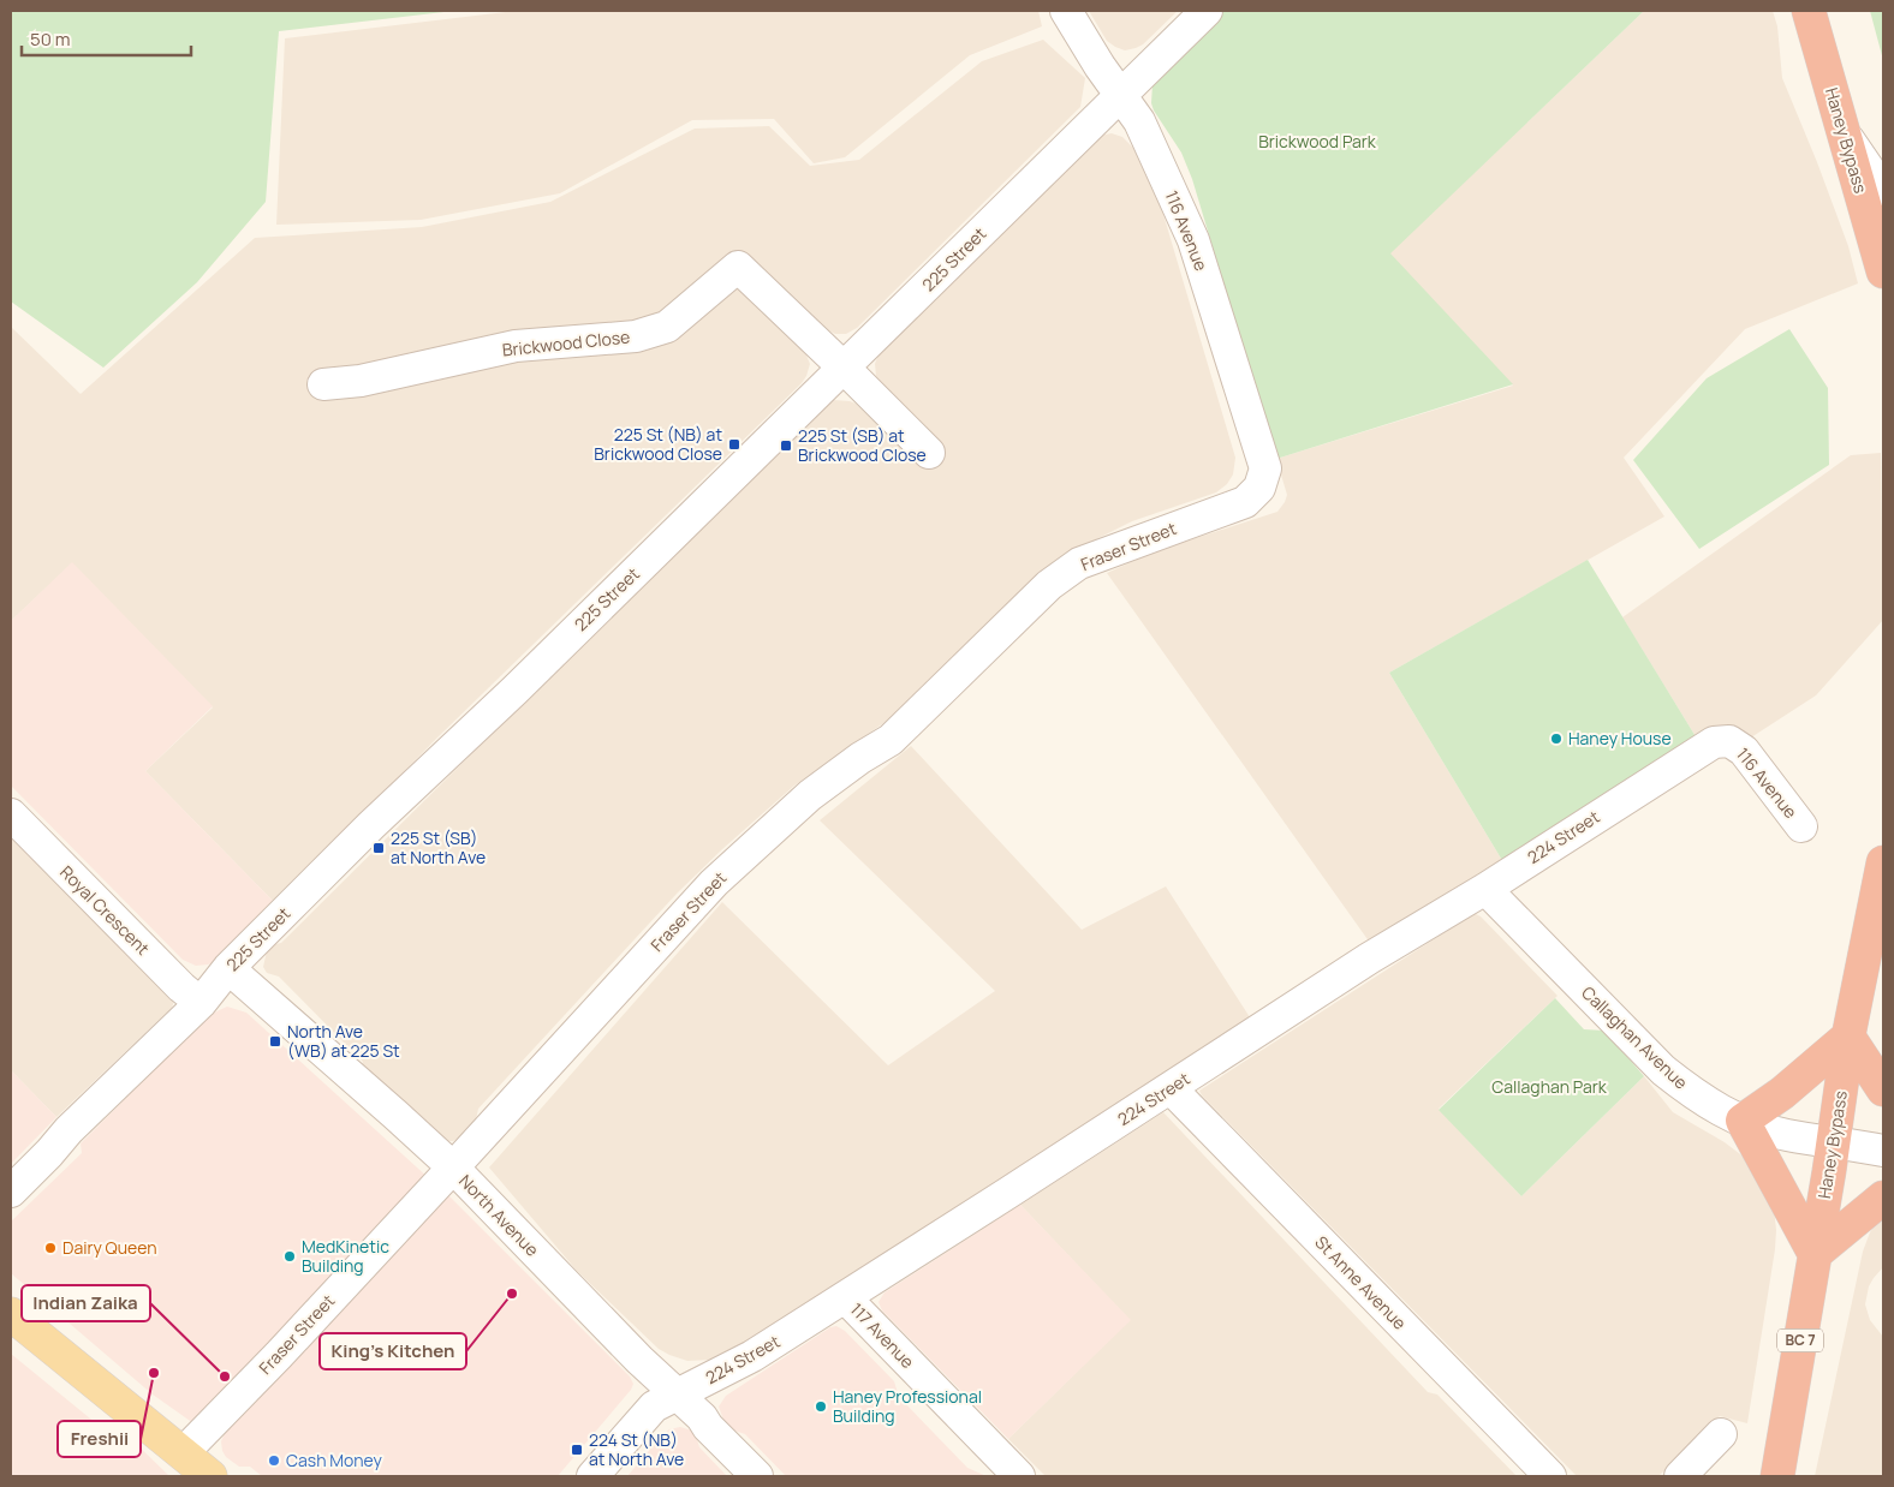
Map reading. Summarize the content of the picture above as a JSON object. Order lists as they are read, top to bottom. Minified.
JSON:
{"streets":{"highway":["Haney Bypass","BC 7"],"street":["116 Avenue","225 Street","Brickwood Close","Fraser Street","224 Street","Royal Crescent","Callaghan Avenue","North Avenue","St Anne Avenue","117 Avenue"]},"crossings":[["Haney Bypass","Callaghan Avenue"],["116 Avenue","225 Street"],["116 Avenue","Fraser Street"],["116 Avenue","224 Street"],["225 Street","Brickwood Close"],["225 Street","Royal Crescent"],["225 Street","North Avenue"],["Fraser Street","North Avenue"],["224 Street","Callaghan Avenue"],["224 Street","North Avenue"],["224 Street","St Anne Avenue"],["224 Street","117 Avenue"]],"parks":["Brickwood Park","Callaghan Park"],"places":{"transit":["225 St (NB) at Brickwood Close","225 St (SB) at Brickwood Close","225 St (SB) at North Ave","North Ave (WB) at 225 St","224 St (NB) at North Ave"],"other":["Haney House","Dairy Queen","MedKinetic Building","King's Kitchen","Freshii","Indian Zaika","Haney Professional Building","Cash Money"]},"scale_bar":"50 m"}
